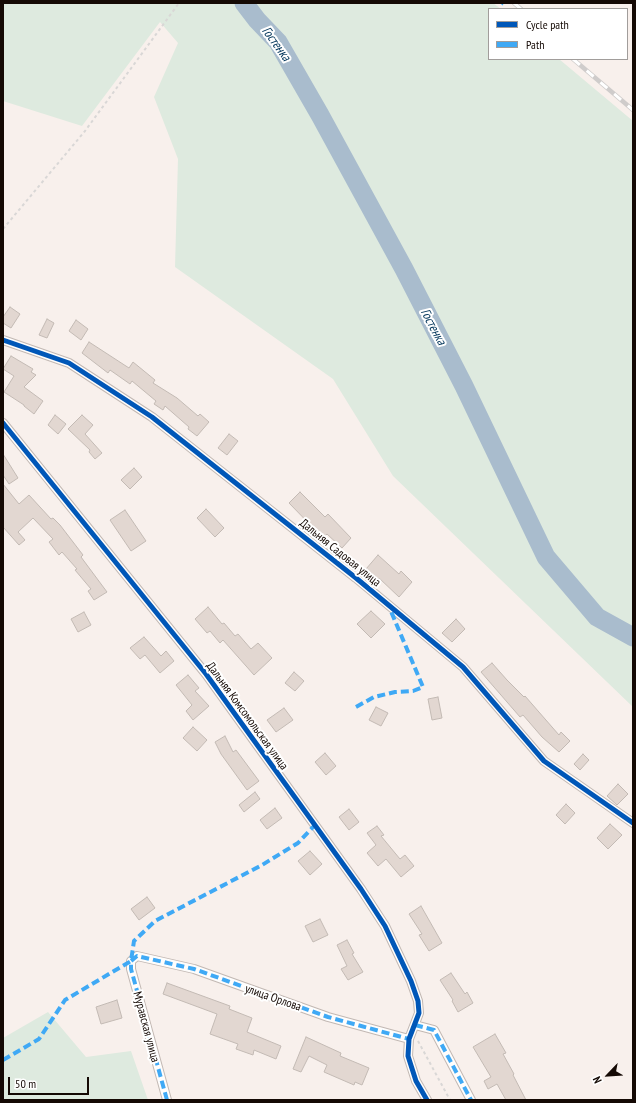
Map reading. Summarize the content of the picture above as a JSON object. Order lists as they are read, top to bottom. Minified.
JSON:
{"streets":{"street":["Дальняя Садовая улица","Дальняя Комсомольская улица","улица Орлова","Муравская улица"]},"crossings":[["Дальняя Комсомольская улица","улица Орлова"],["улица Орлова","Муравская улица"]],"water":["Гостенка"],"legend":["Cycle path","Path"],"scale_bar":"50 m","north":"bottom left"}
